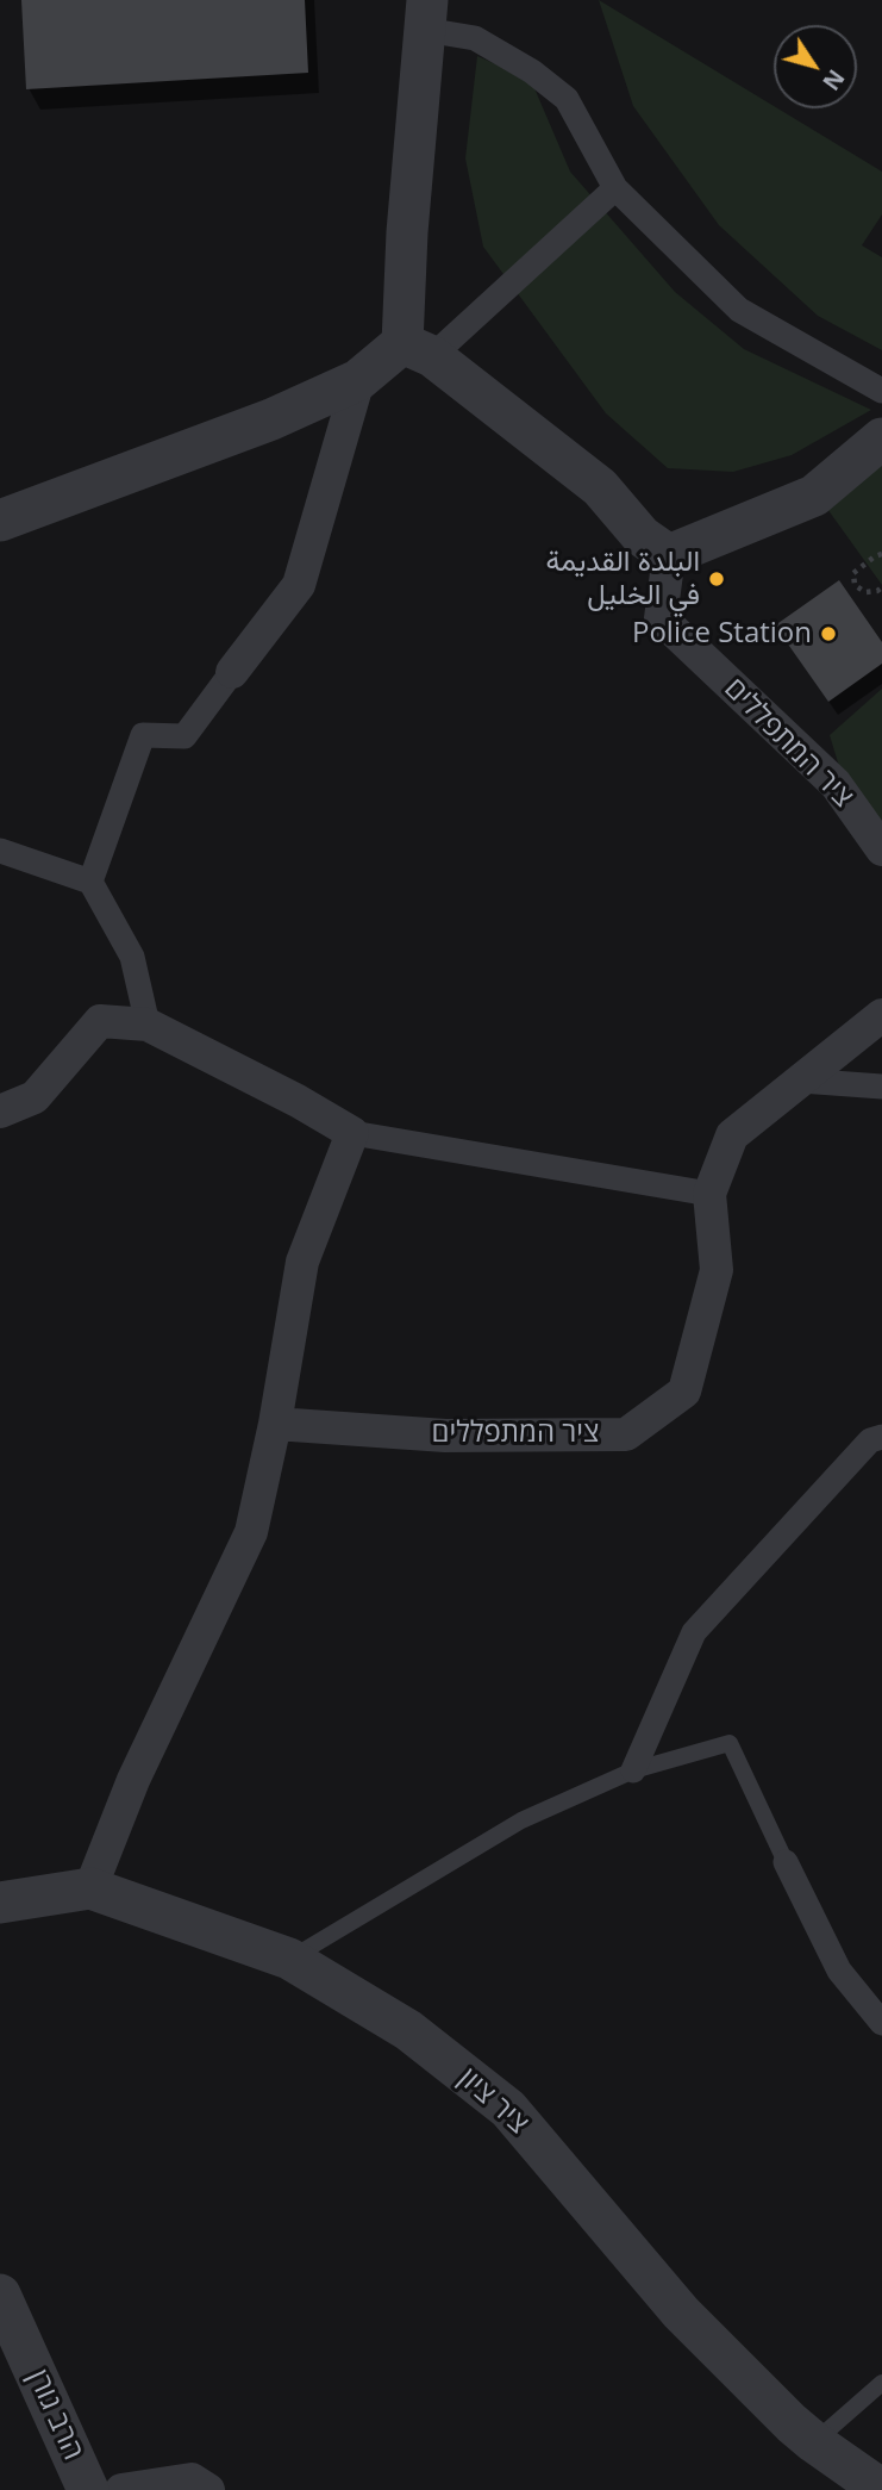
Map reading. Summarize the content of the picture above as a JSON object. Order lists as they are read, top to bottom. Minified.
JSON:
{"streets":{"street":["ציר המתפללים","ציר ציון","הרב גורן"]},"places":["البلدة القديمة في الخليل","Police Station"],"north":"bottom right"}
